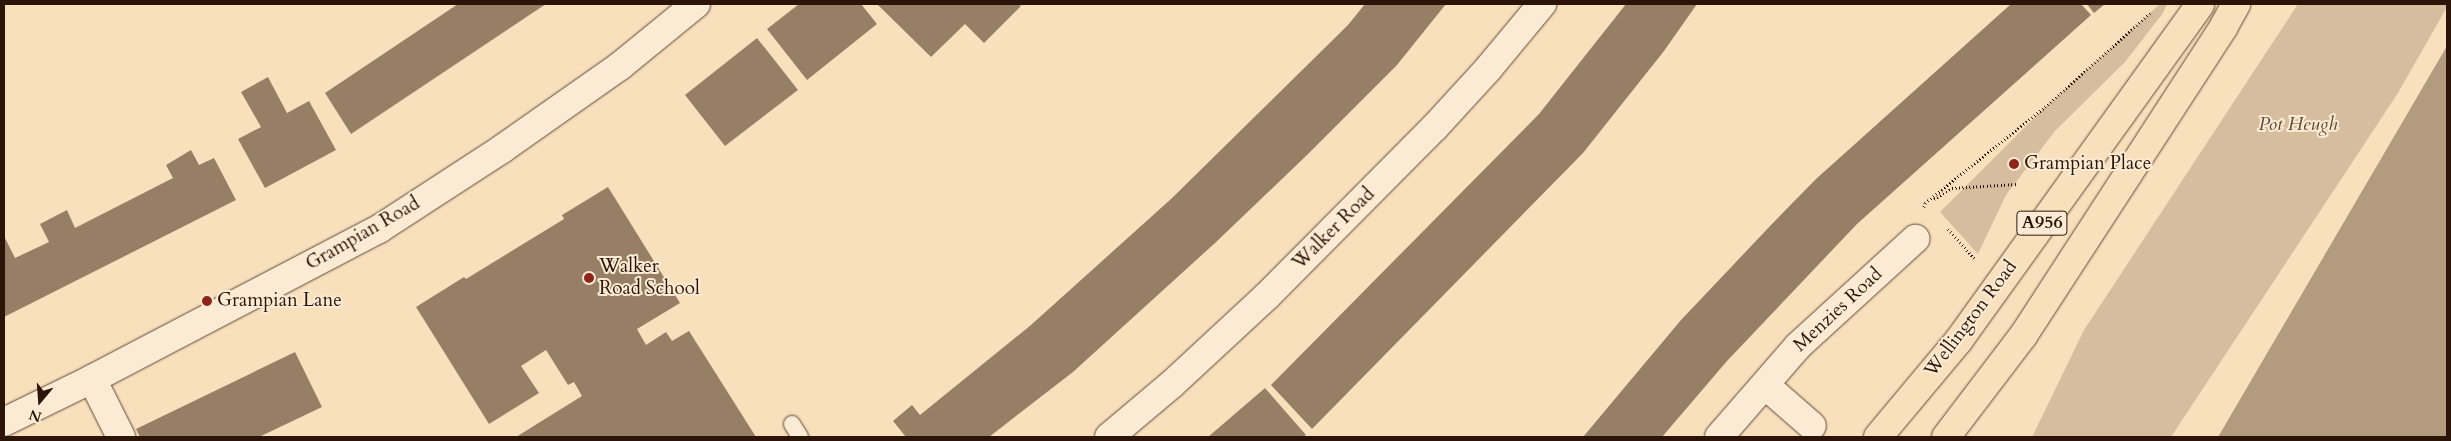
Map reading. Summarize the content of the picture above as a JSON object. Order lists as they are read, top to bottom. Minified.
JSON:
{"streets":{"main road":["A956","Wellington Road"],"street":["Walker Road","Grampian Road","Menzies Road"]},"parks":["Pot Heugh"],"places":["Grampian Place","Walker Road School","Grampian Lane"],"north":"bottom"}
